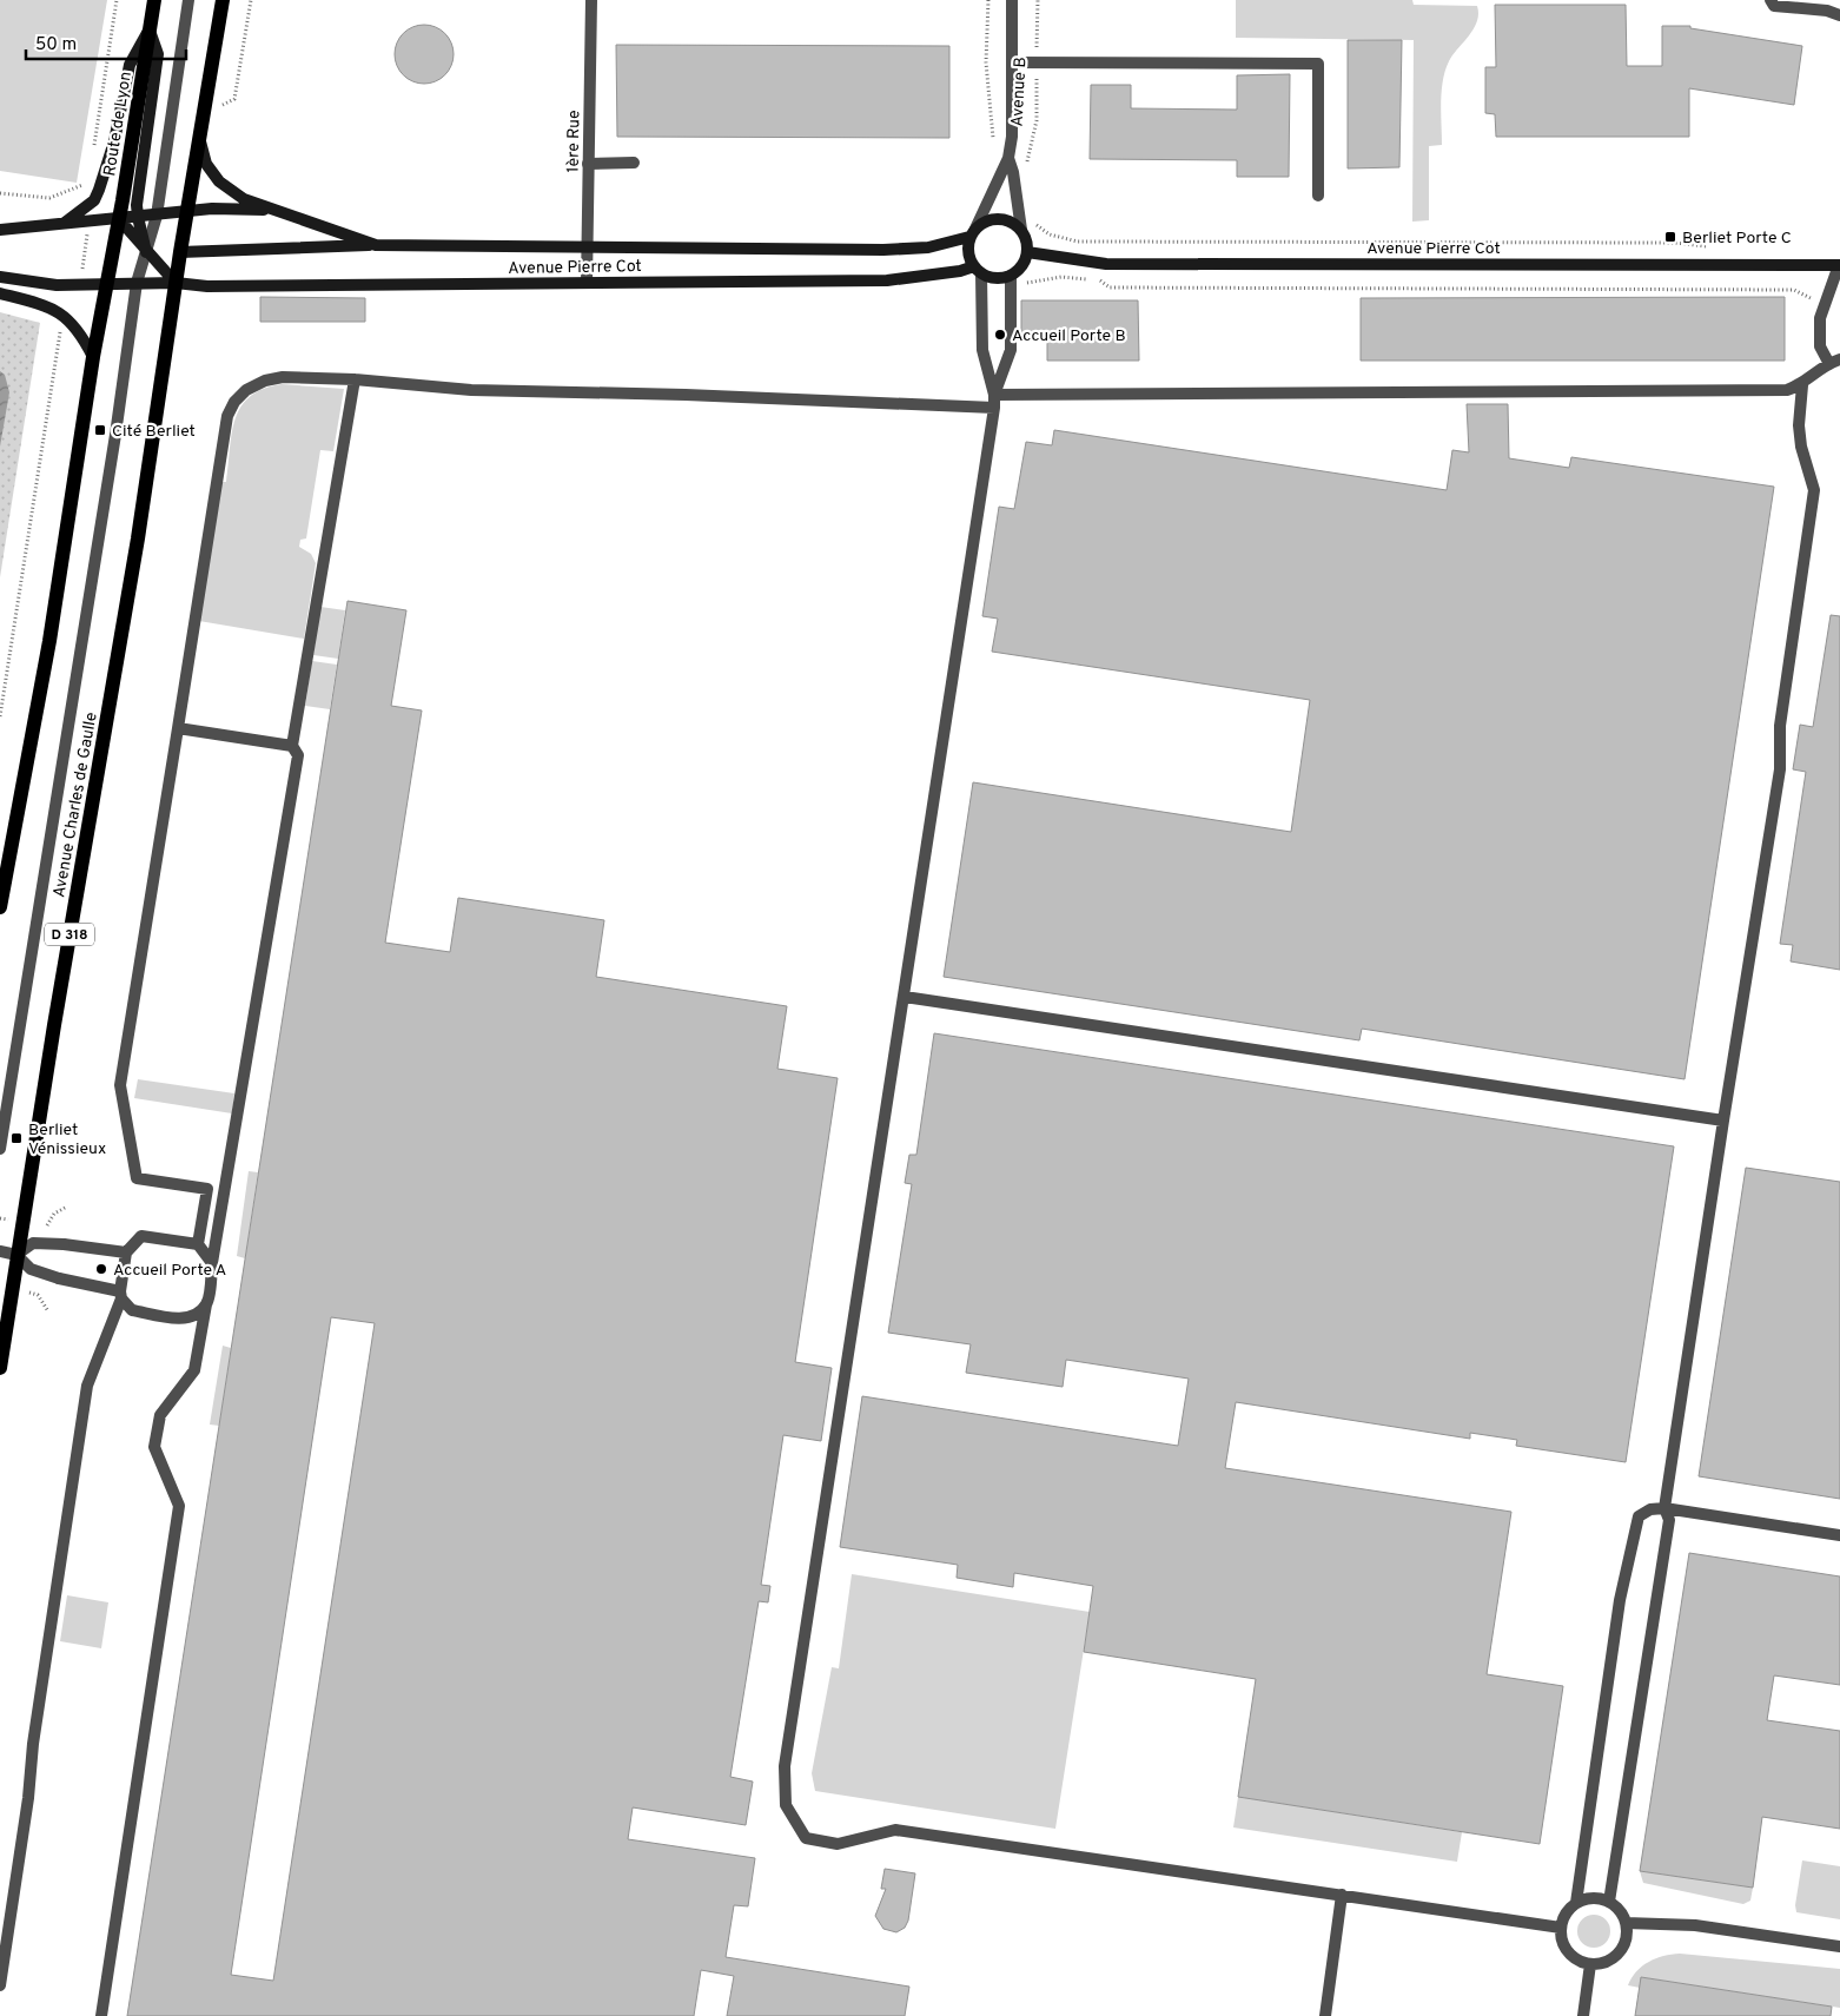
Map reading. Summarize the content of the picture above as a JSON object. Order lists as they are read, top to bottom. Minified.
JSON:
{"streets":{"main road":["Route de Lyon","Avenue Charles de Gaulle","D 318"],"street":["Avenue B","1ère Rue","Avenue Pierre Cot"]},"crossings":[["Avenue B","Avenue Pierre Cot"],["Route de Lyon","Avenue Pierre Cot"],["1ère Rue","Avenue Pierre Cot"],["Avenue Pierre Cot","Avenue Charles de Gaulle"]],"places":{"transit":["Berliet Porte C","Cité Berliet","Berliet Vénissieux"],"other":["Accueil Porte B","Accueil Porte A"]},"scale_bar":"50 m"}
